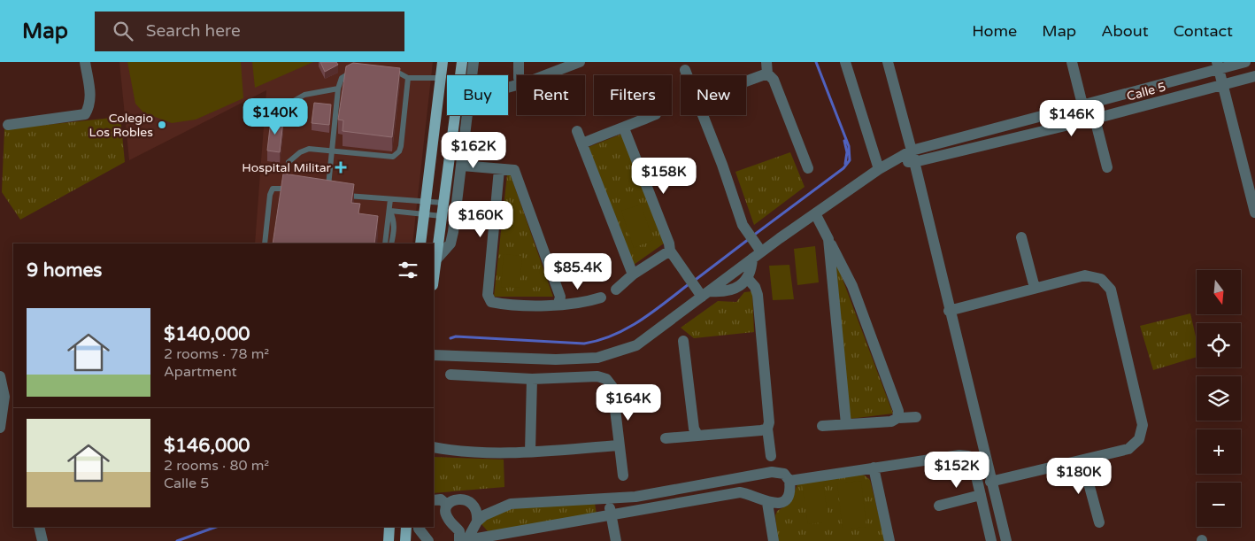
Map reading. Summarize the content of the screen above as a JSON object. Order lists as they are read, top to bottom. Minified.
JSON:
{"streets":{"street":["Calle 5"]},"places":{"other":["Colegio Los Robles"],"health":["Hospital Militar"]},"north":"bottom","page":{"header":"Map","search":"Search here","nav":["Home","Map","About","Contact"],"chip":["Buy","Rent","Filters","New"],"price":["$140K","$146K","$162K","$158K","$160K","$85.4K","$164K","$152K","$180K"],"heading":"9 homes","map_buttons":["+","−"],"list":[{"name":"$140,000","note":"2 rooms · 78 m² · Apartment"},{"name":"$146,000","note":"2 rooms · 80 m² · Calle 5"}]}}
